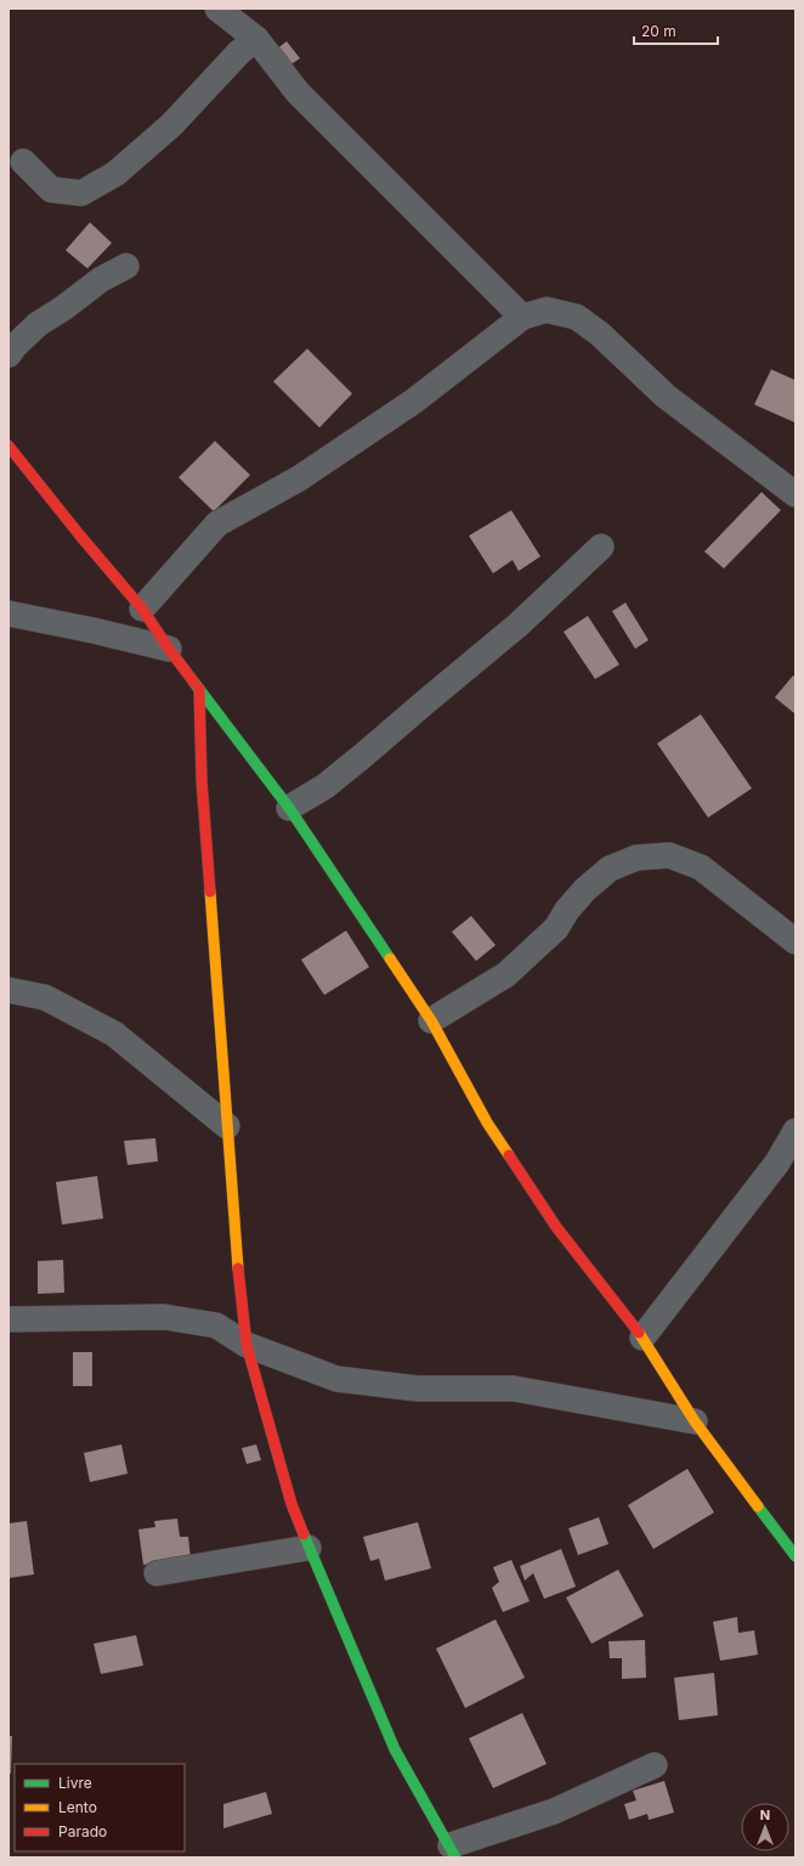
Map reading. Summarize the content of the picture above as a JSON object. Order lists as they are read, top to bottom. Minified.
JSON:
{"legend":["Livre","Lento","Parado"],"scale_bar":"20 m","north":"top"}
